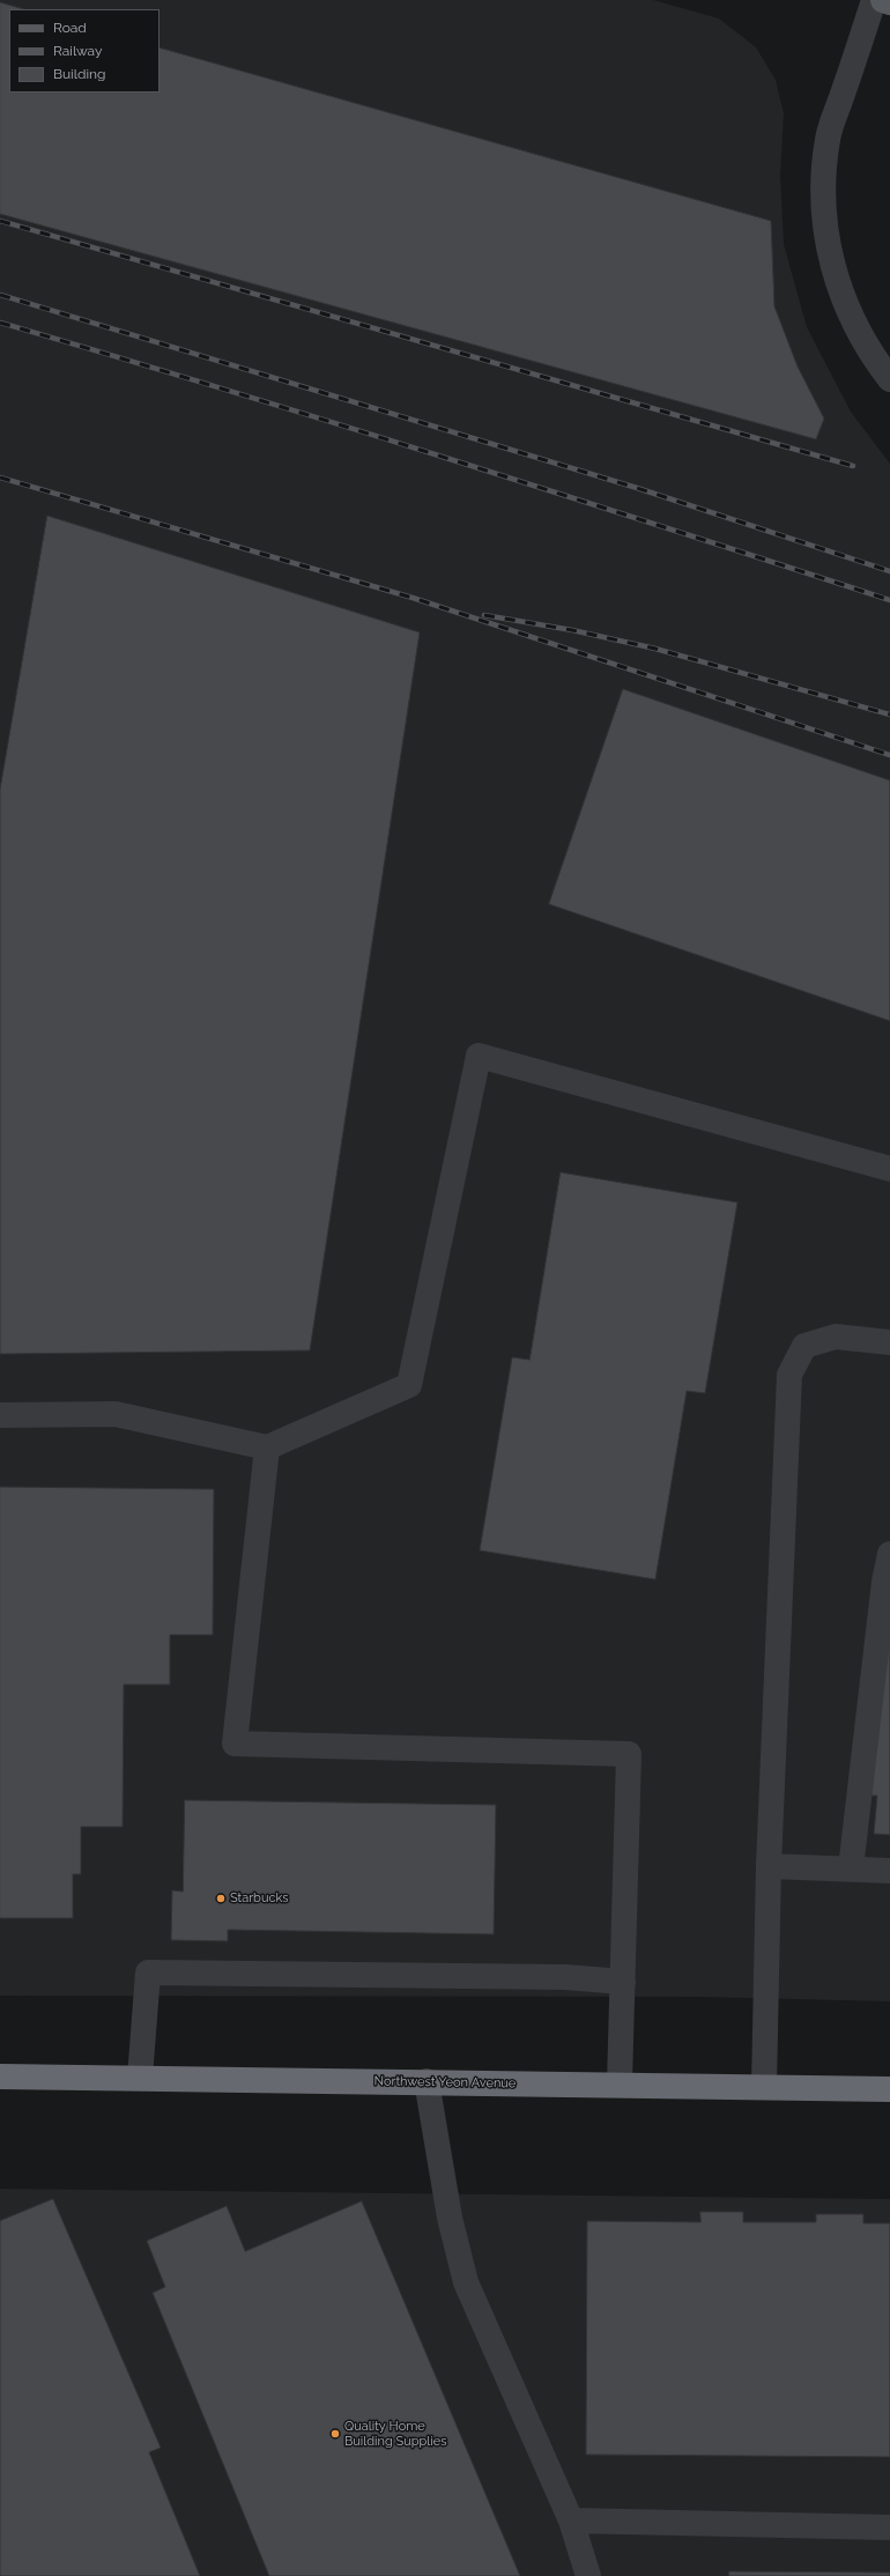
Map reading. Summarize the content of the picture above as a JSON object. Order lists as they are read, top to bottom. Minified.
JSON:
{"streets":{"highway":["Northwest Yeon Avenue"]},"places":["Starbucks","Quality Home Building Supplies"],"legend":["Road","Railway","Building"]}
